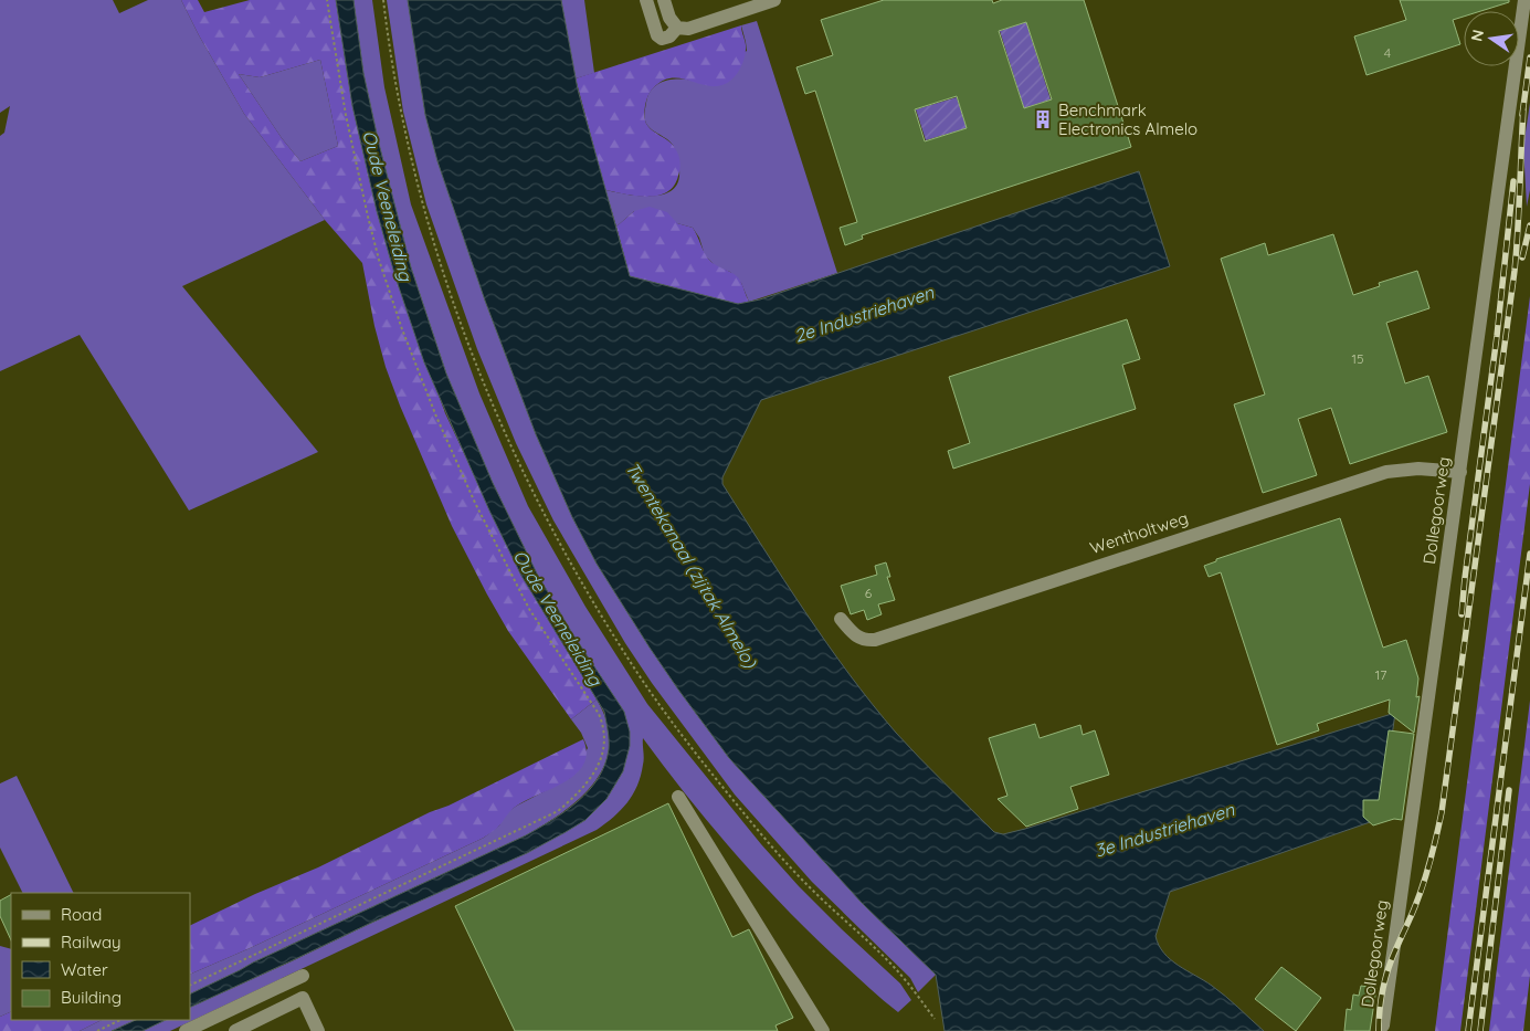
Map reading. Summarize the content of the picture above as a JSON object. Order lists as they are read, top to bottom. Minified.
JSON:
{"streets":{"street":["Dollegoorweg","Wentholtweg"]},"crossings":[["Dollegoorweg","Wentholtweg"]],"water":["Oude Veeneleiding","2e Industriehaven","Twentekanaal (zijtak Almelo)","3e Industriehaven"],"places":{"building":["Benchmark Electronics Almelo"]},"house_numbers":["4","15","6","17"],"legend":["Road","Railway","Water","Building"],"north":"left"}
